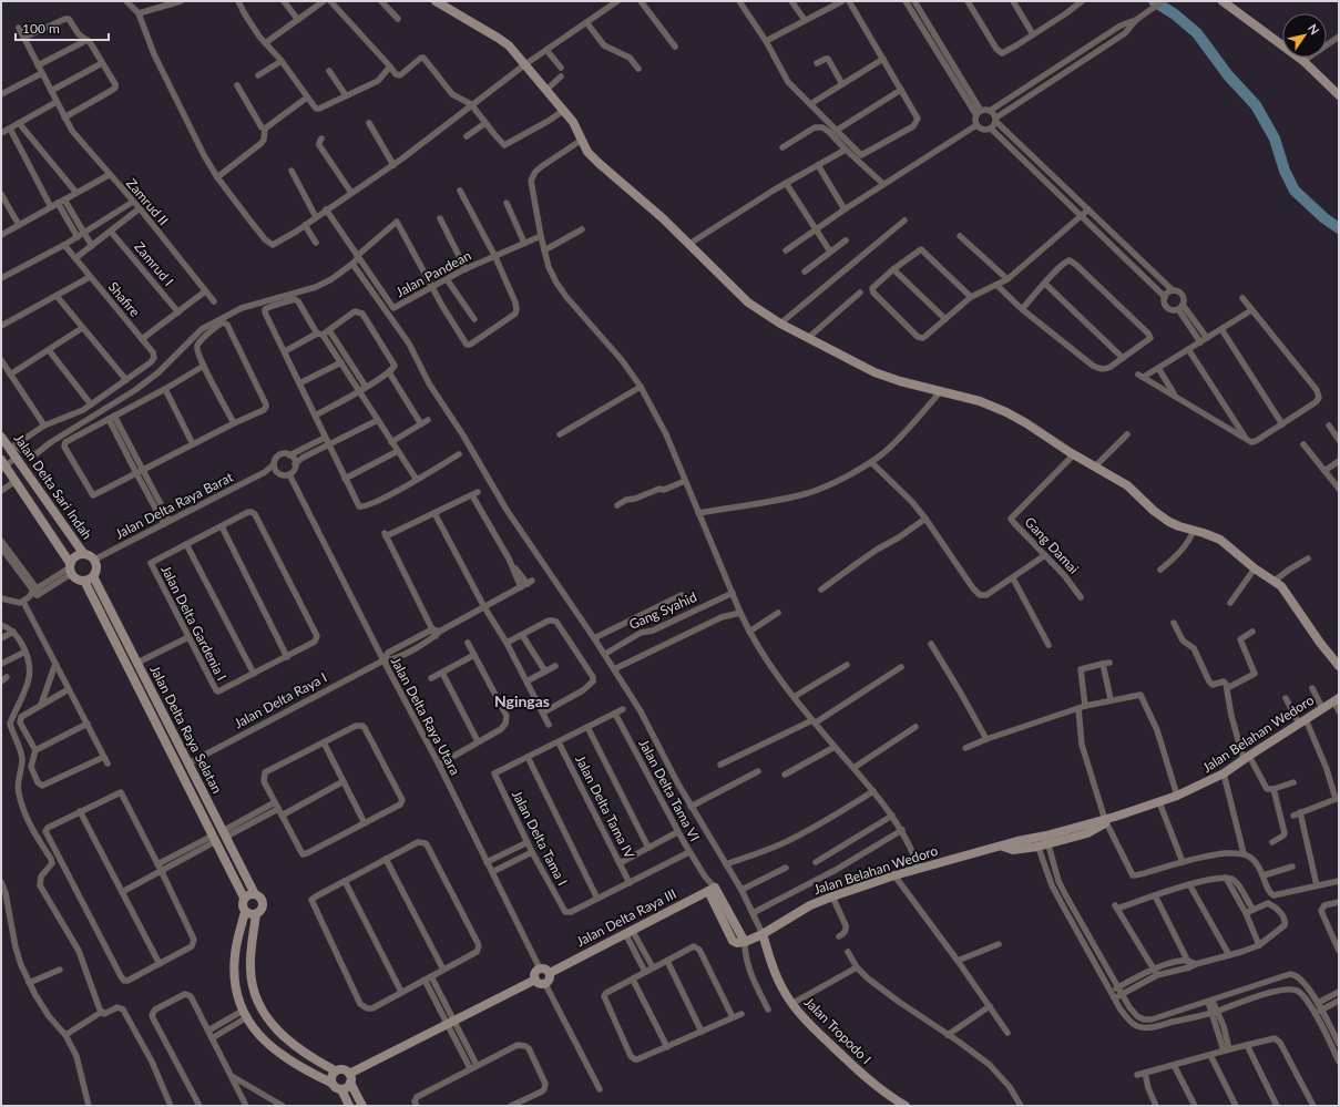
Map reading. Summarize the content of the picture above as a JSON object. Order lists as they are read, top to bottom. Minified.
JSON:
{"streets":{"street":["Zamrud II","Zamrud I","Jalan Pandean","Shafire","Jalan Delta Sari Indah","Jalan Delta Raya Barat","Gang Damai","Gang Syahid","Jalan Delta Gardenia I","Jalan Delta Raya I","Jalan Delta Raya Utara","Jalan Delta Raya Selatan","Jalan Belahan Wedoro","Jalan Delta Tama VI","Jalan Delta Tama IV","Jalan Delta Tama I","Jalan Delta Raya III","Jalan Tropodo I"]},"crossings":[["Jalan Delta Sari Indah","Jalan Delta Raya Barat"],["Jalan Delta Sari Indah","Jalan Delta Raya Selatan"],["Jalan Delta Raya Barat","Jalan Delta Raya Utara"],["Jalan Delta Raya Barat","Jalan Delta Raya Selatan"],["Jalan Delta Raya I","Jalan Delta Raya Utara"],["Jalan Delta Raya I","Jalan Delta Raya Selatan"],["Jalan Delta Raya Utara","Jalan Delta Raya III"],["Jalan Belahan Wedoro","Jalan Tropodo I"],["Jalan Delta Tama VI","Jalan Delta Raya III"]],"districts":["Ngingas"],"scale_bar":"100 m","north":"top right"}
